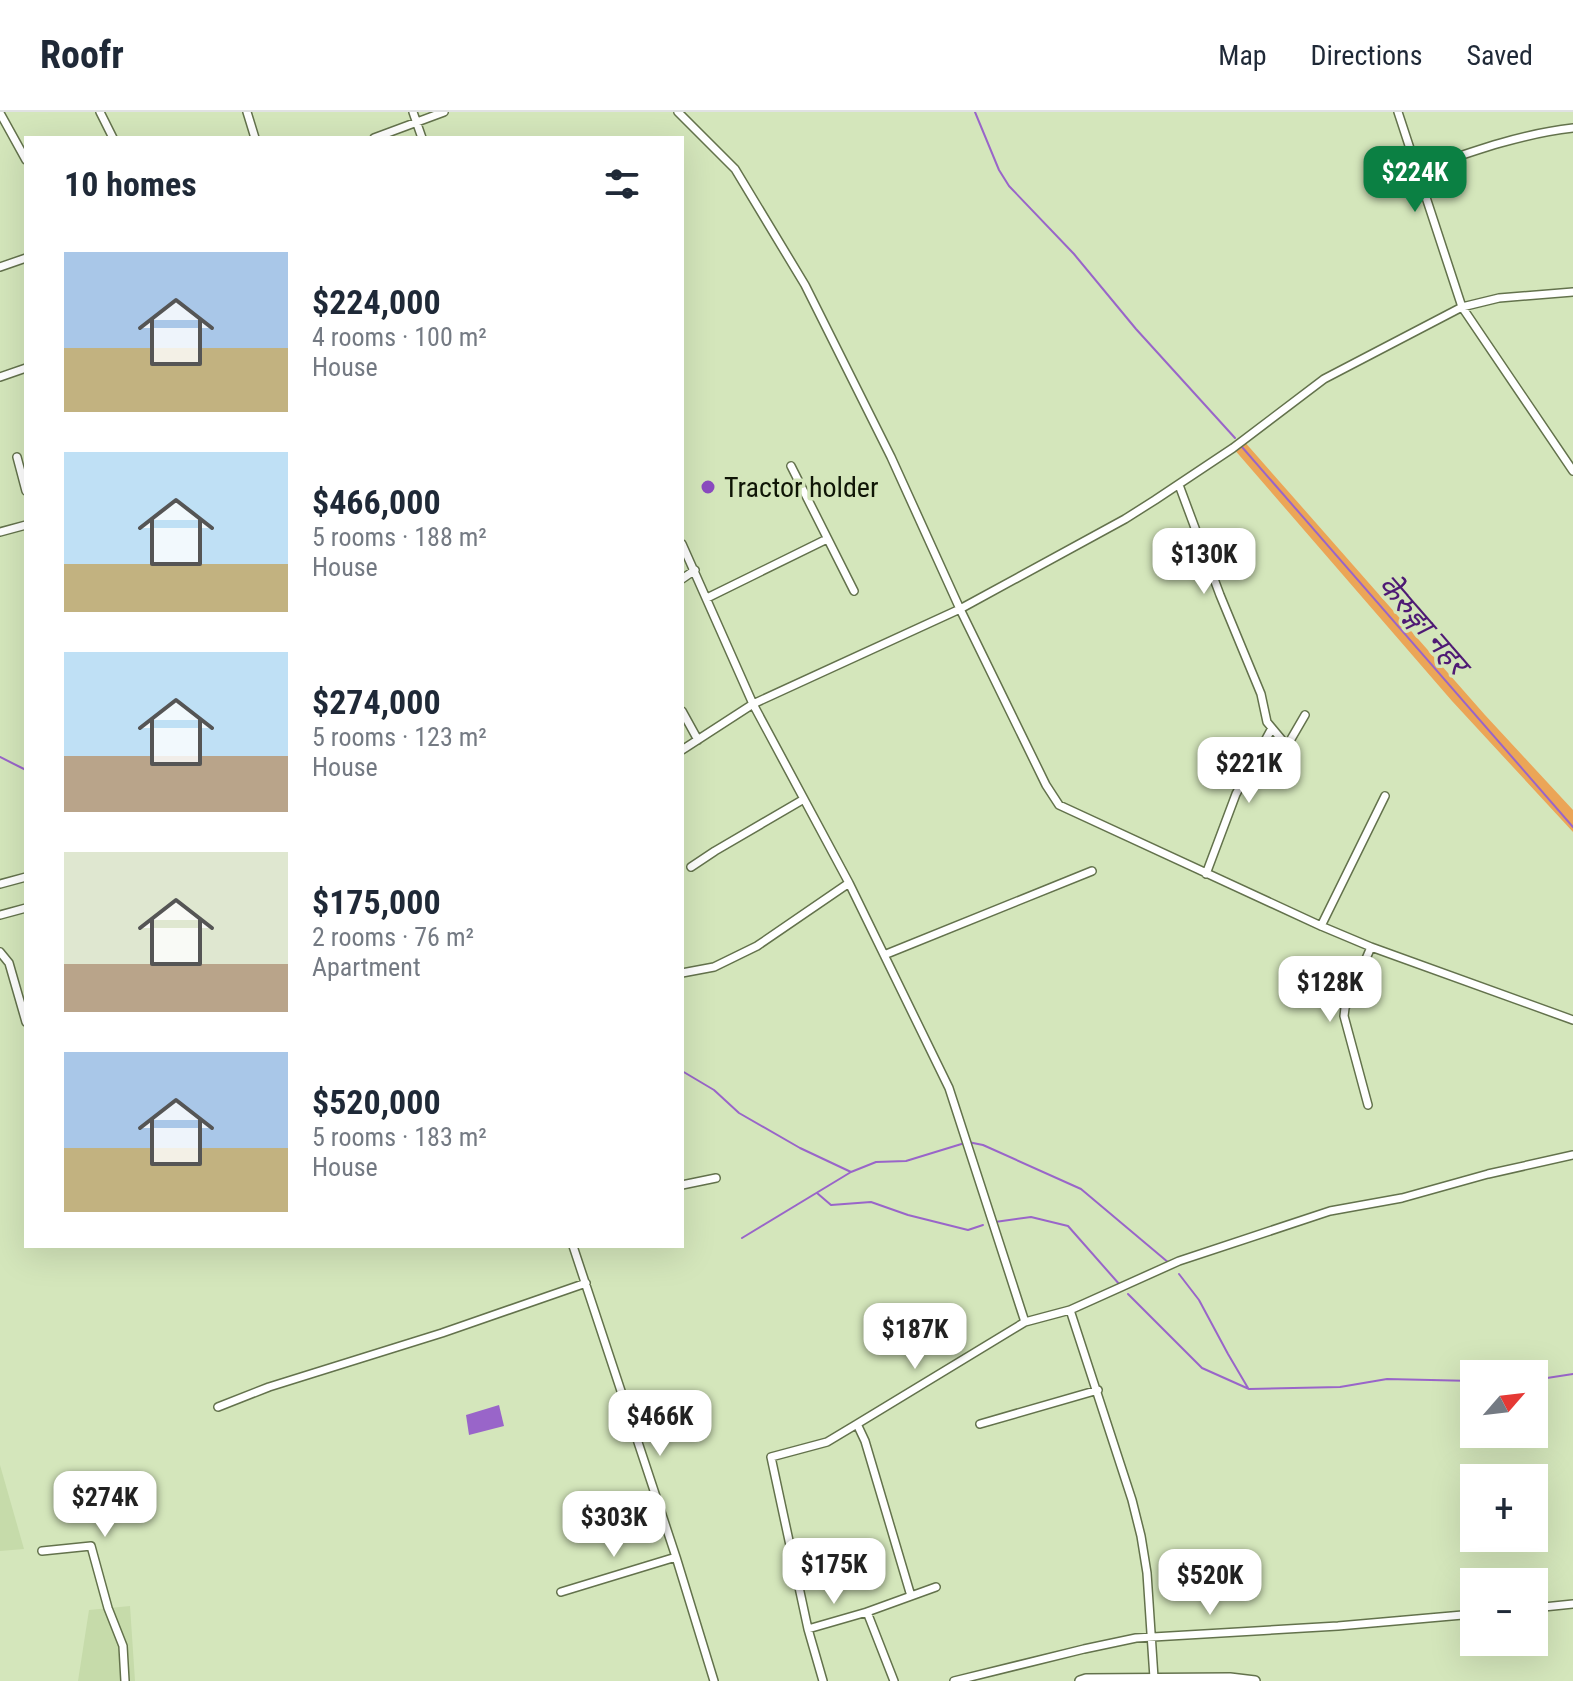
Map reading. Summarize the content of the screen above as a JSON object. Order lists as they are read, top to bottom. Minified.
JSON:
{"water":["केेरुङ्गा नहर"],"places":["Tractor holder"],"north":"top right","page":{"header":"Roofr","nav":["Map","Directions","Saved"],"heading":"10 homes","price":["$224K","$130K","$221K","$128K","$187K","$466K","$274K","$303K","$175K","$520K"],"list":[{"name":"$224,000","note":"4 rooms · 100 m² · House"},{"name":"$466,000","note":"5 rooms · 188 m² · House"},{"name":"$274,000","note":"5 rooms · 123 m² · House"},{"name":"$175,000","note":"2 rooms · 76 m² · Apartment"},{"name":"$520,000","note":"5 rooms · 183 m² · House"}],"map_buttons":["+","−"]}}
